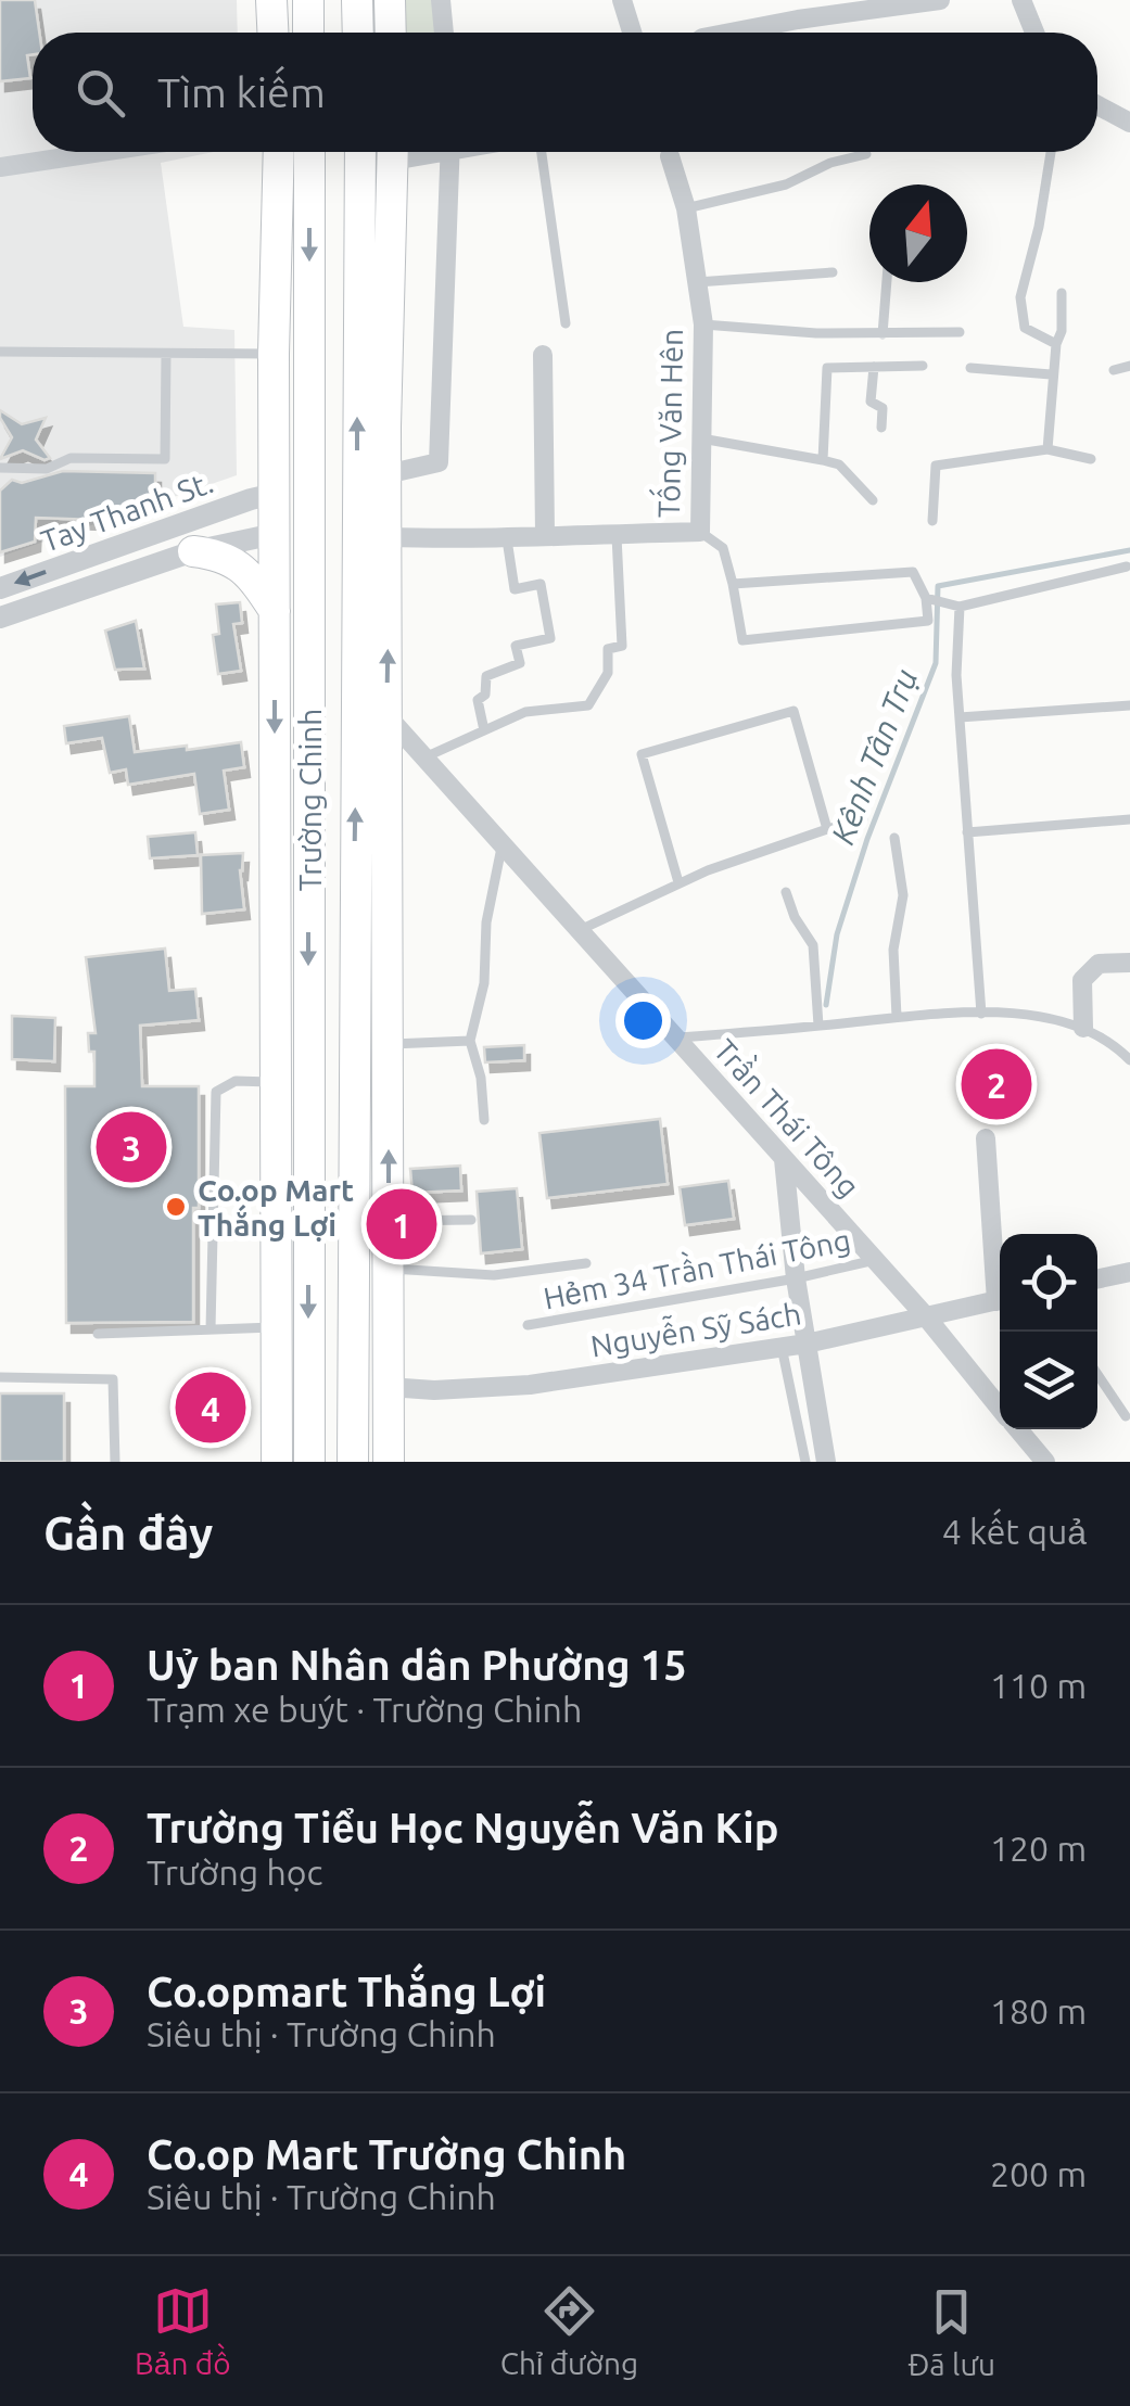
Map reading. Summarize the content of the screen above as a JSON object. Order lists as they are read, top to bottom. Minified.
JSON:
{"streets":{"main road":["Trường Chinh"],"street":["Tống Văn Hên","Tay Thanh St.","Trần Thái Tông","Nguyễn Sỹ Sách"],"lane":["Hẻm 34 Trần Thái Tông"]},"crossings":[["Tống Văn Hên","Trường Chinh"],["Tay Thanh St.","Trường Chinh"],["Trường Chinh","Trần Thái Tông"],["Trường Chinh","Nguyễn Sỹ Sách"],["Trần Thái Tông","Hẻm 34 Trần Thái Tông"],["Trần Thái Tông","Nguyễn Sỹ Sách"]],"water":["Kênh Tân Trụ"],"places":["Co.op Mart Thắng Lợi"],"north":"top","page":{"search":"Tìm kiếm","pins":["2","3","1","4"],"heading":["Gần đây","4 kết quả"],"list":[{"mark":"1","name":"Uỷ ban Nhân dân Phường 15","note":"Trạm xe buýt · Trường Chinh","value":"110 m"},{"mark":"2","name":"Trường Tiểu Học Nguyễn Văn Kip","note":"Trường học","value":"120 m"},{"mark":"3","name":"Co.opmart Thắng Lợi","note":"Siêu thị · Trường Chinh","value":"180 m"},{"mark":"4","name":"Co.op Mart Trường Chinh","note":"Siêu thị · Trường Chinh","value":"200 m"}],"nav":["Bản đồ","Chỉ đường","Đã lưu"]}}
